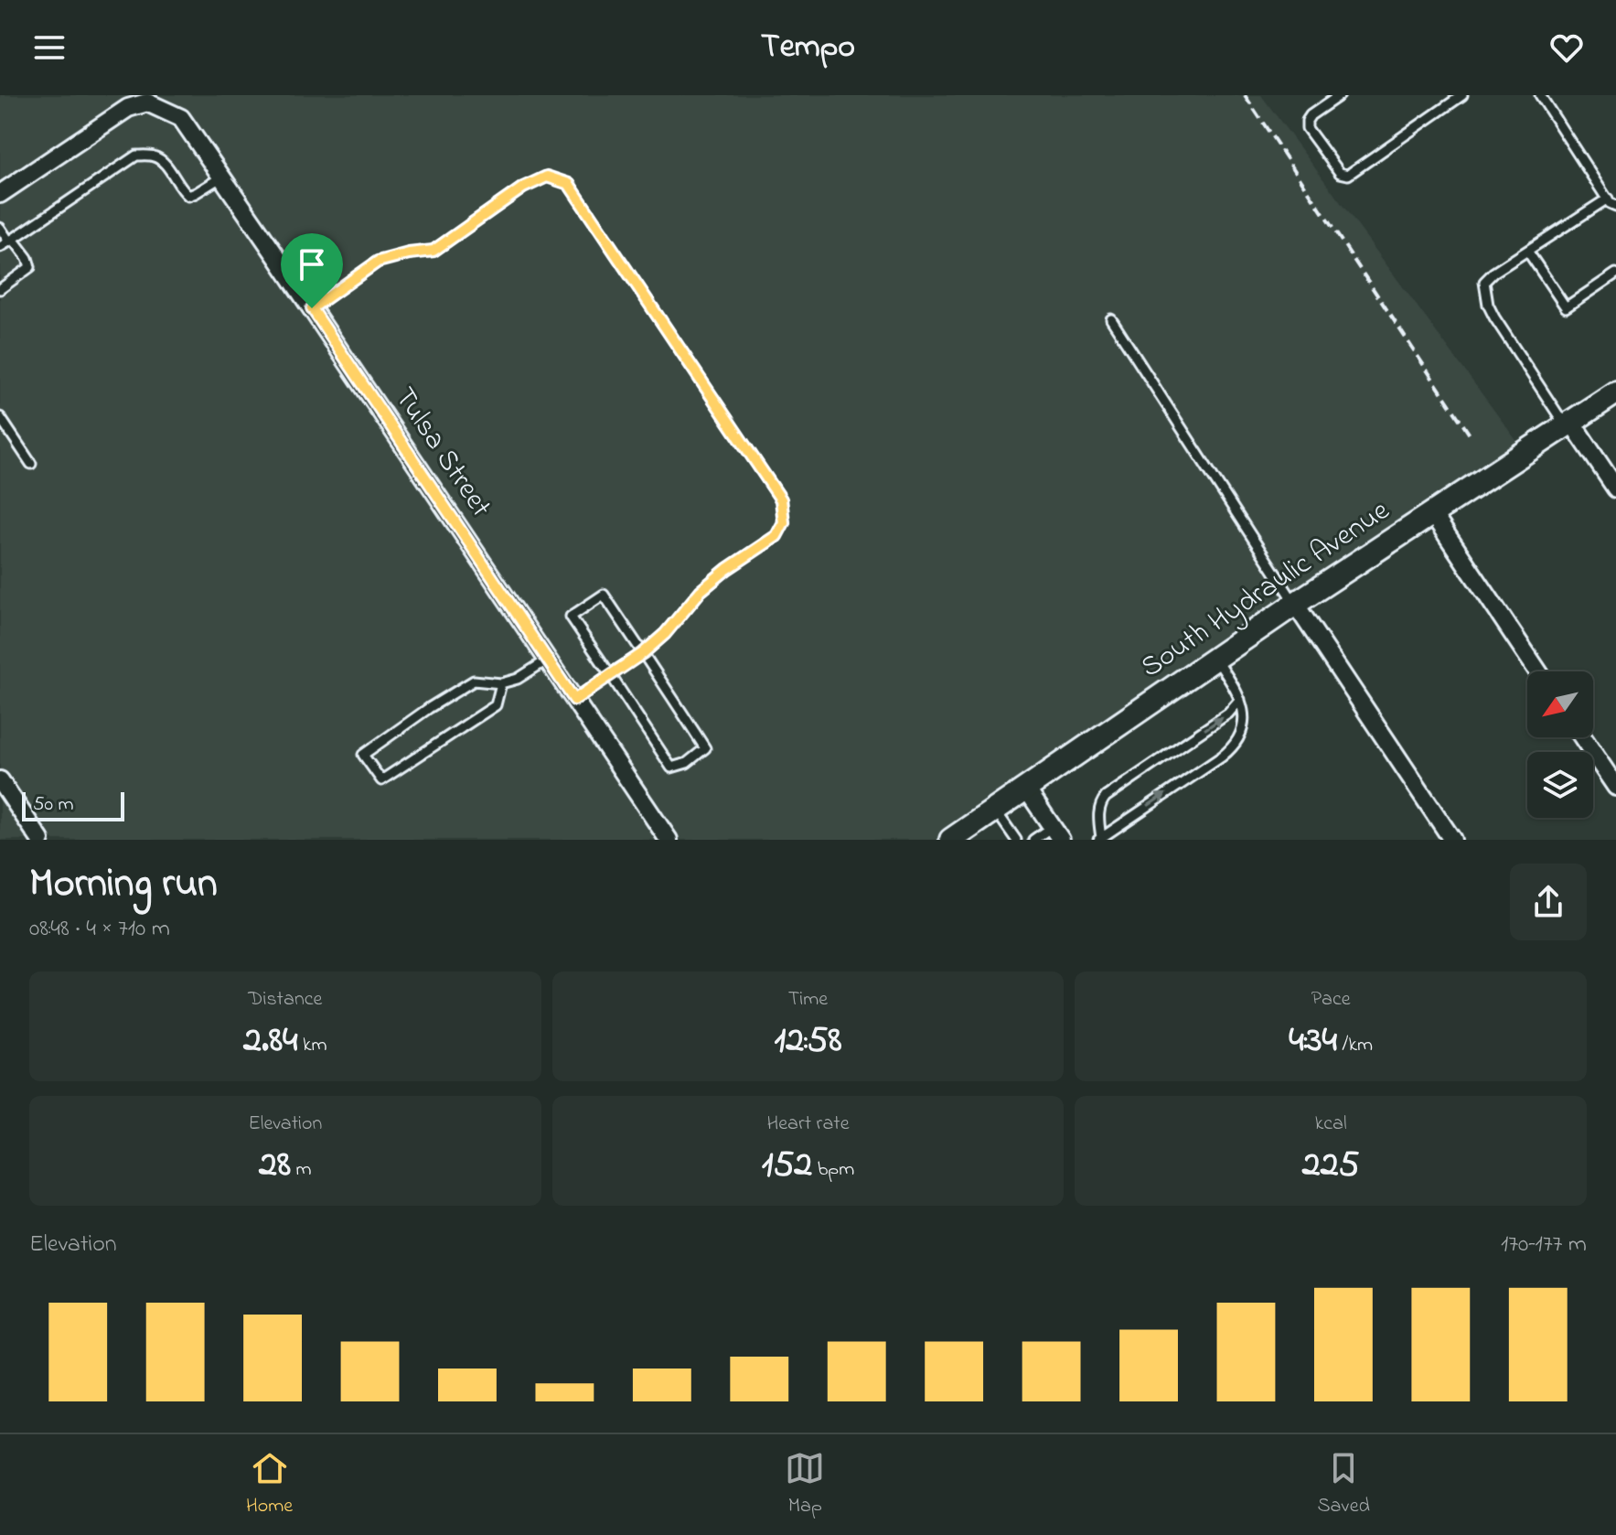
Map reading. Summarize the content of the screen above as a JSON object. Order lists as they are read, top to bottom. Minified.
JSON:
{"streets":{"street":["Tulsa Street","South Hydraulic Avenue"]},"scale_bar":"50 m","north":"bottom left","page":{"header":"Tempo","scale":"50 m","heading":["Morning run","08:48 · 4 × 710 m"],"stats":[["Distance","2.84 km"],["Time","12:58"],["Pace","4:34 /km"],["Elevation","28 m"],["Heart rate","152 bpm"],["kcal","225"]],"chart":["Elevation","170–177 m"],"tabs":["Home","Map","Saved"]}}
